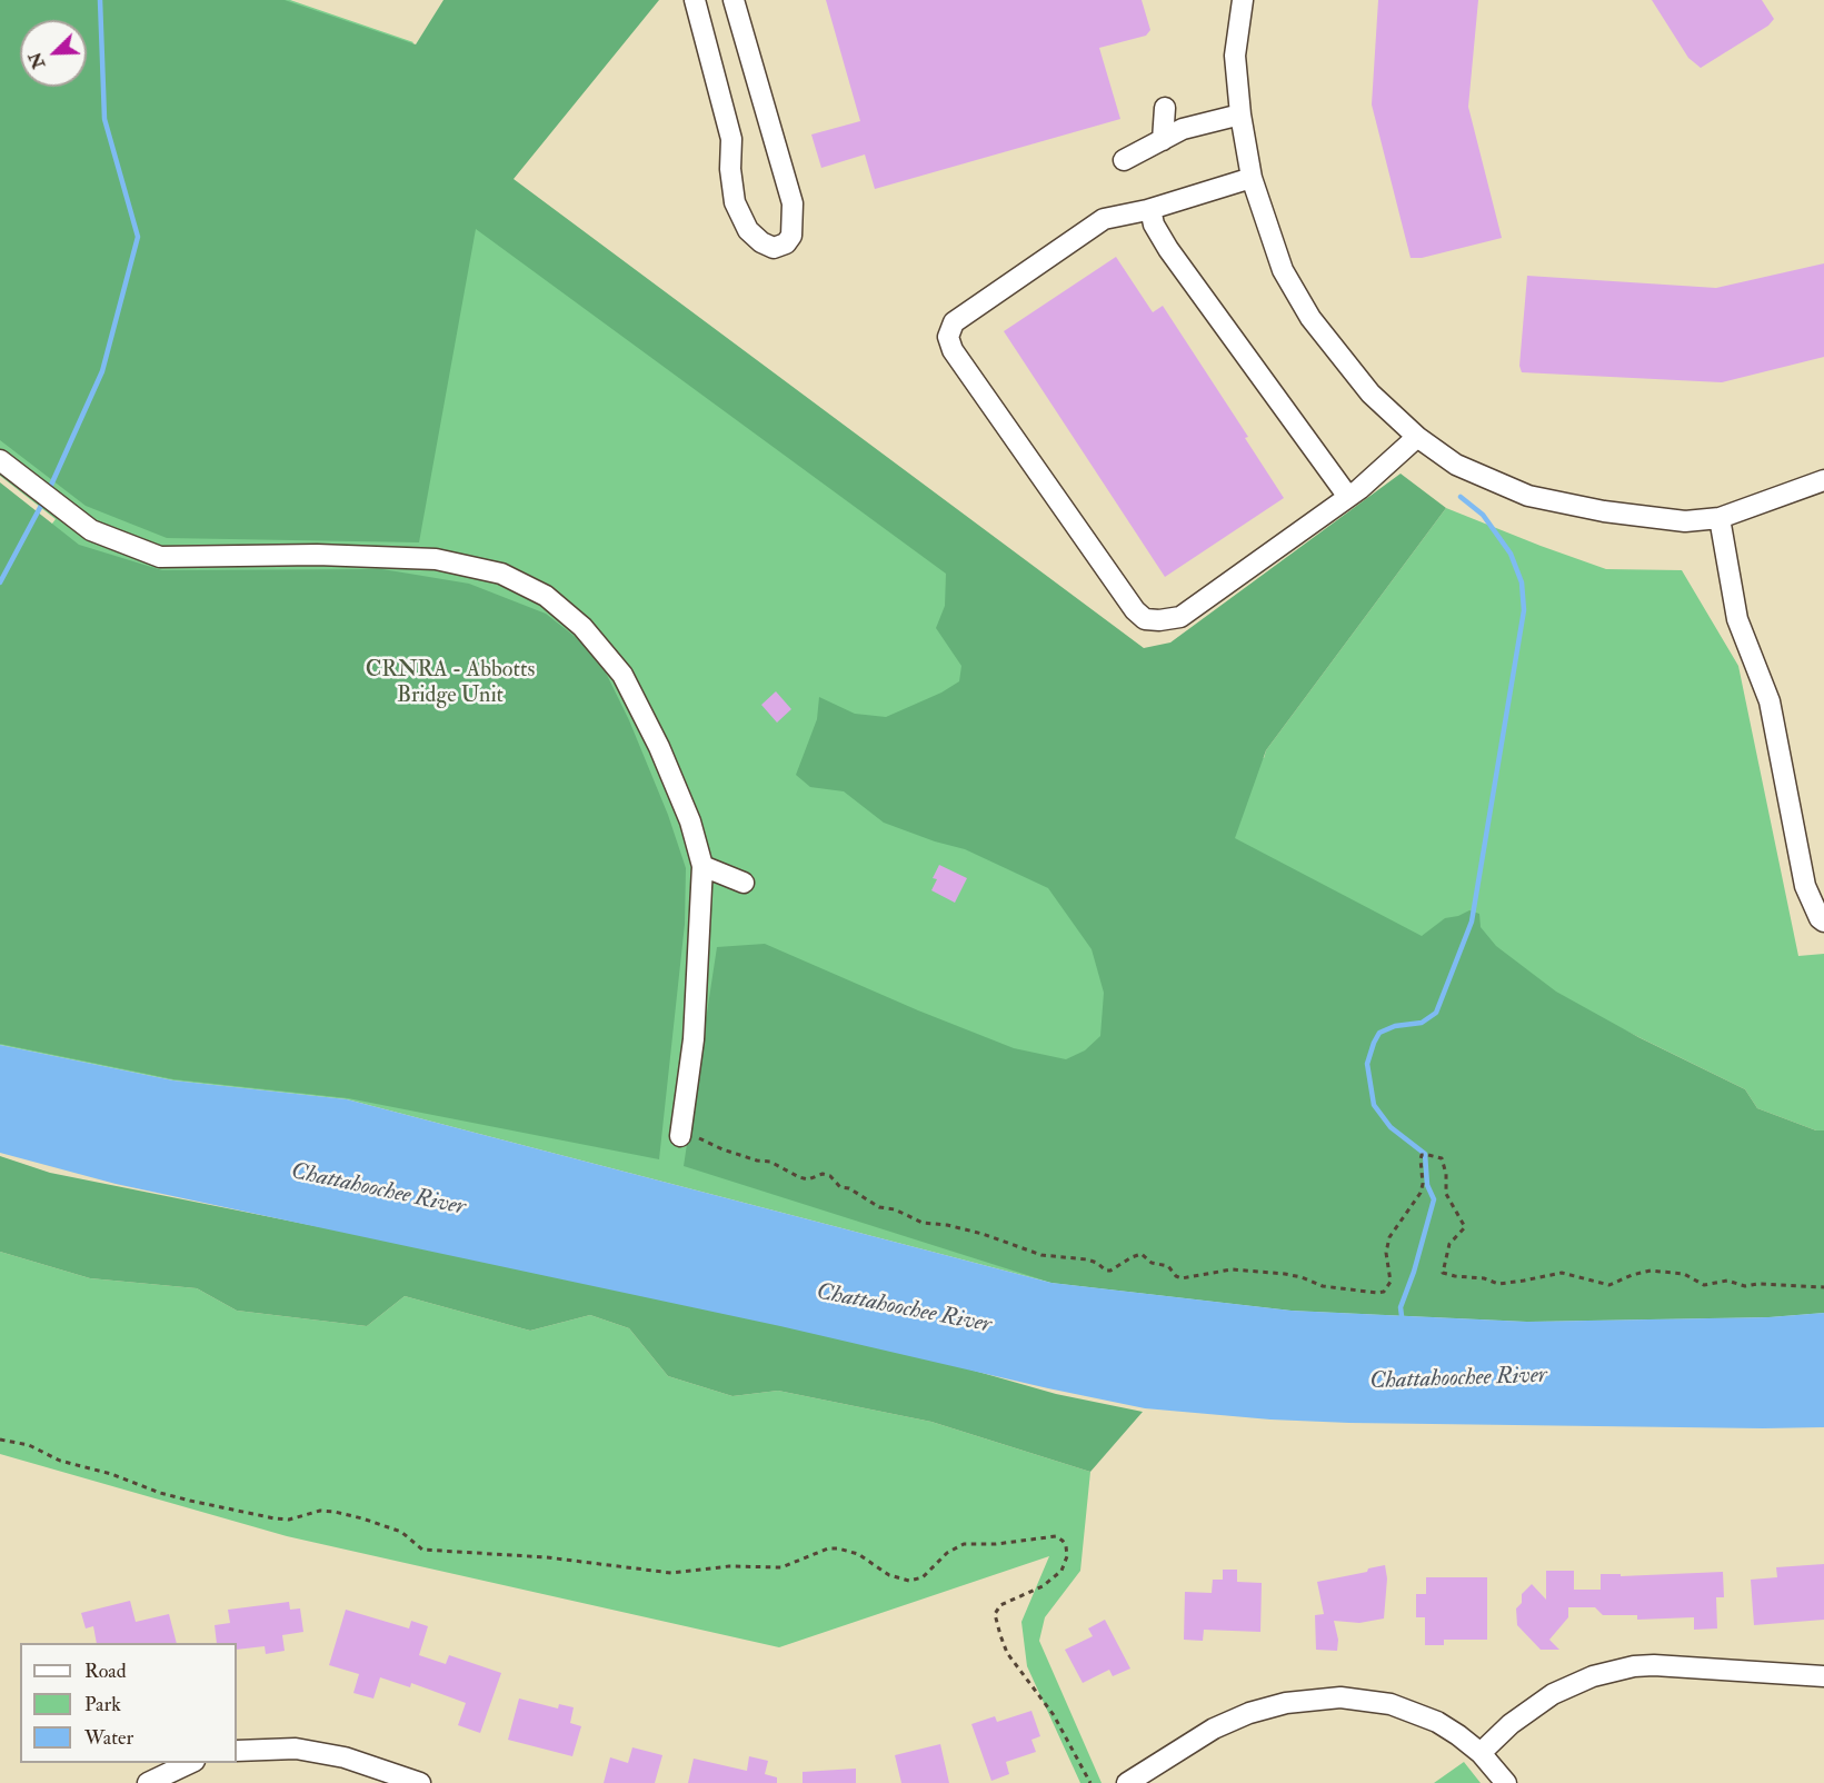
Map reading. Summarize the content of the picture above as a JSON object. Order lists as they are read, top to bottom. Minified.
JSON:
{"water":["Chattahoochee River"],"parks":["CRNRA - Abbotts Bridge Unit"],"legend":["Road","Park","Water"],"north":"bottom left"}
